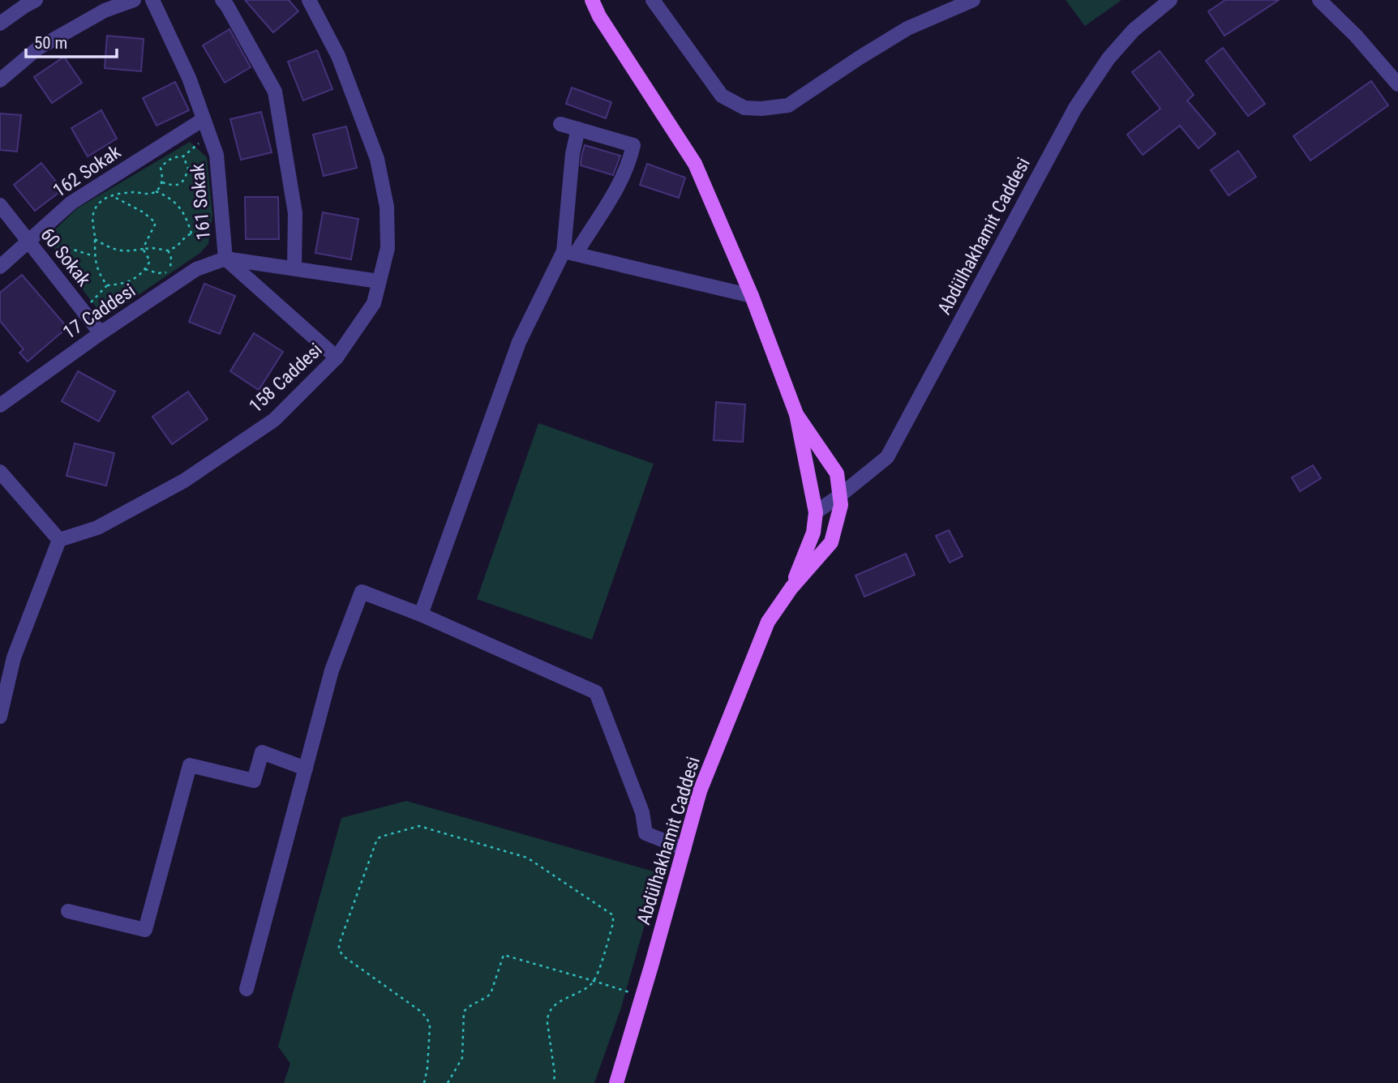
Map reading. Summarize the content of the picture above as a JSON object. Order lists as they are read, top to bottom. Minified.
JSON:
{"streets":{"main road":["Abdülhakhamit Caddesi"],"street":["162 Sokak","161 Sokak","60 Sokak","17 Caddesi","158 Caddesi"]},"crossings":[["162 Sokak","161 Sokak"],["162 Sokak","60 Sokak"],["161 Sokak","17 Caddesi"],["161 Sokak","158 Caddesi"],["60 Sokak","17 Caddesi"]],"scale_bar":"50 m"}
